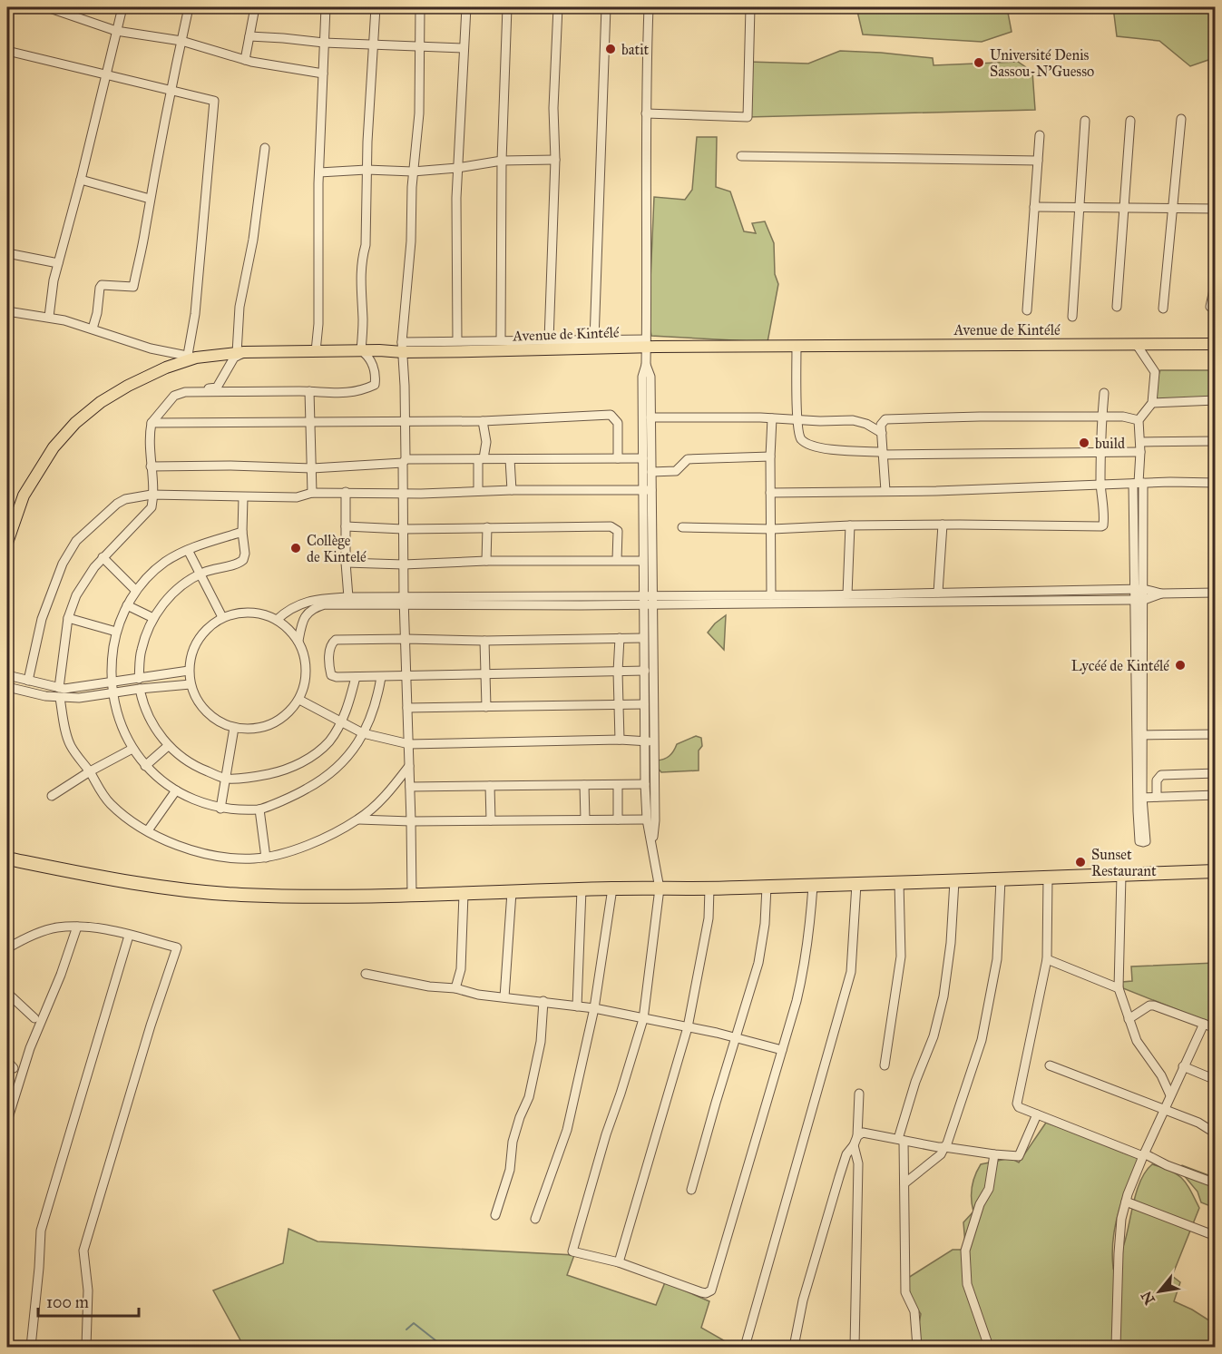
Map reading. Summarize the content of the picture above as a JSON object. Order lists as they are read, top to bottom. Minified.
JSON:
{"streets":{"main road":["Avenue de Kintélé"]},"places":["batit","Université Denis Sassou-N'Guesso","build","Collège de Kintelé","Lycéé de Kintélé","Sunset Restaurant"],"scale_bar":"100 m","north":"bottom left"}
